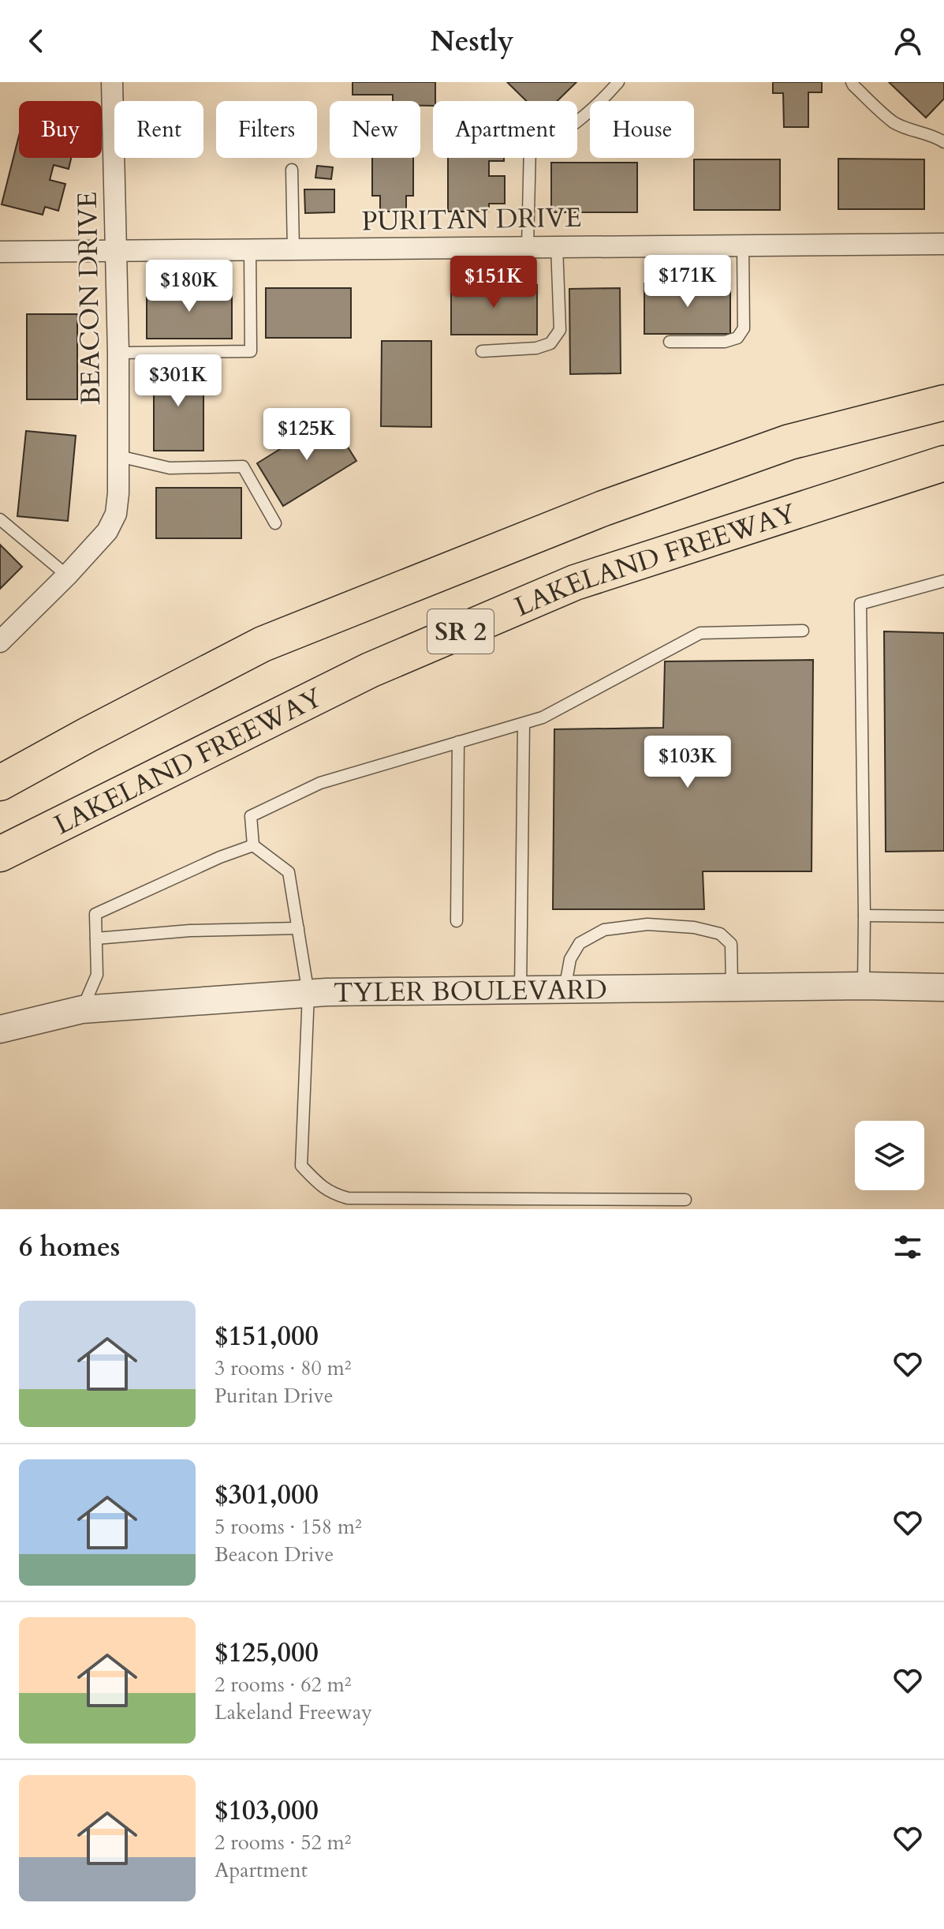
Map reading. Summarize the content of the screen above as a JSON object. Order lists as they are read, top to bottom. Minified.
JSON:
{"streets":{"highway":["LAKELAND FREEWAY","SR 2"],"street":["PURITAN DRIVE","BEACON DRIVE","TYLER BOULEVARD"]},"crossings":[["PURITAN DRIVE","BEACON DRIVE"]],"page":{"header":"Nestly","chip":["Buy","Rent","Filters","New","Apartment","House"],"price":["$171K","$151K","$180K","$301K","$125K","$103K"],"heading":"6 homes","list":[{"name":"$151,000","note":"3 rooms · 80 m² · Puritan Drive"},{"name":"$301,000","note":"5 rooms · 158 m² · Beacon Drive"},{"name":"$125,000","note":"2 rooms · 62 m² · Lakeland Freeway"},{"name":"$103,000","note":"2 rooms · 52 m² · Apartment"}]}}
